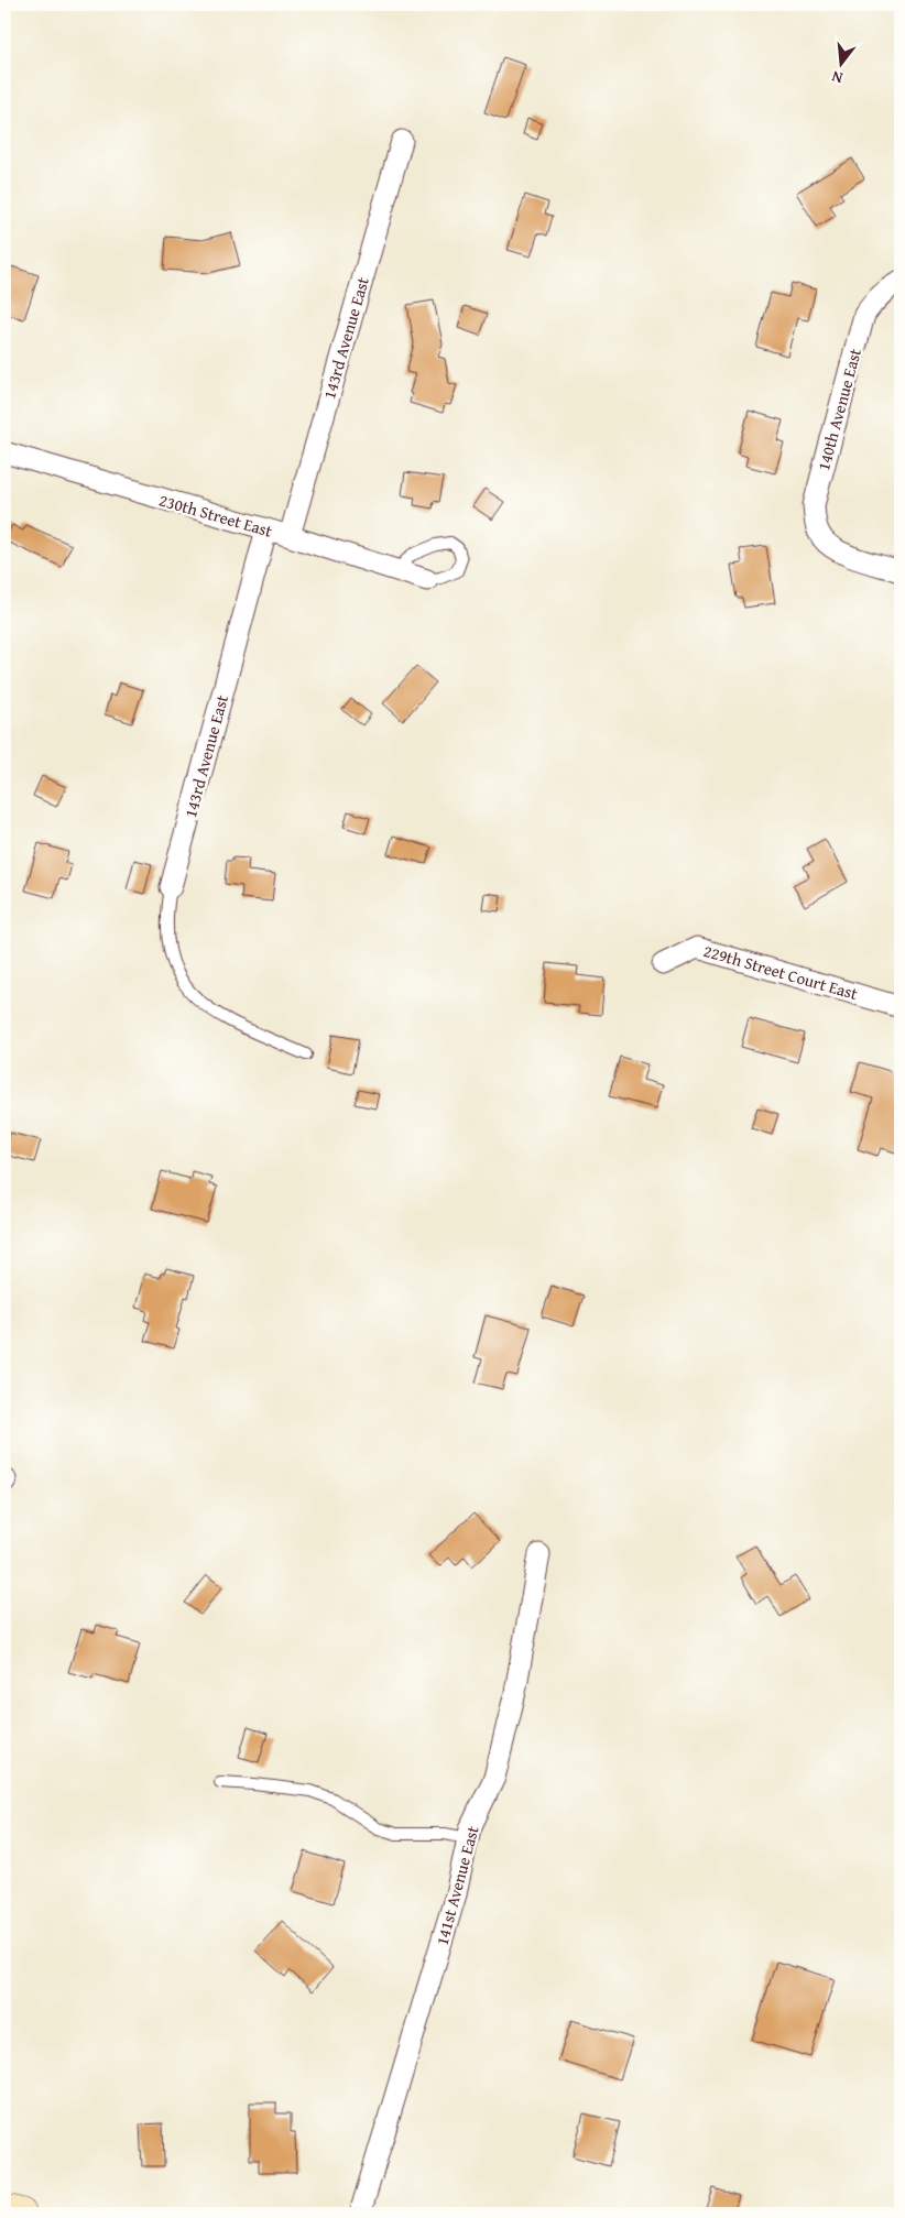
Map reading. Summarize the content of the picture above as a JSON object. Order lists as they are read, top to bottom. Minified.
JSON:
{"streets":{"street":["143rd Avenue East","140th Avenue East","230th Street East","229th Street Court East","141st Avenue East"]},"crossings":[["143rd Avenue East","230th Street East"]],"north":"bottom"}
